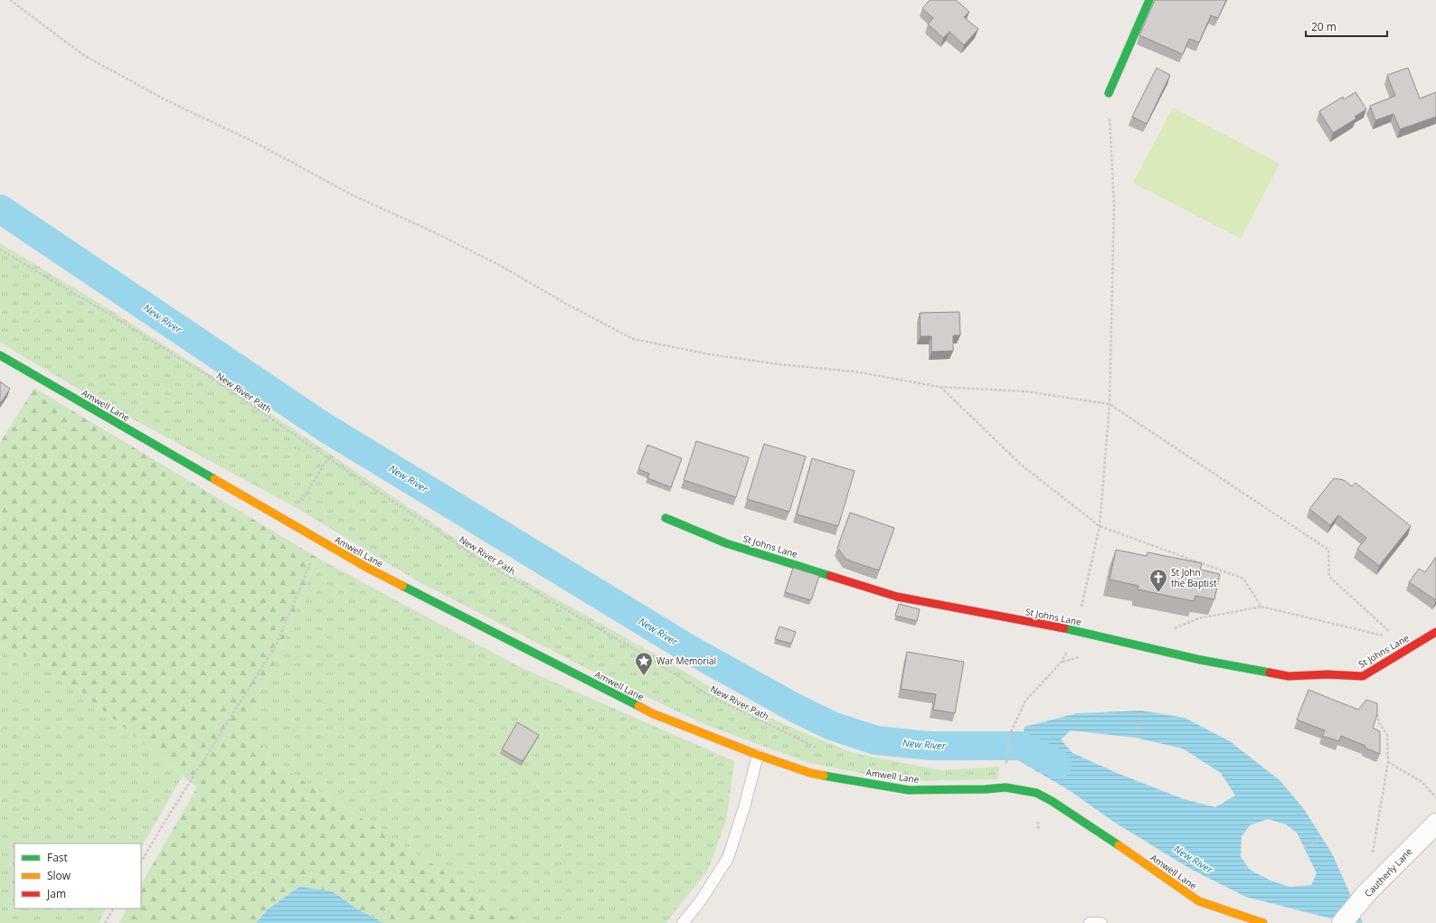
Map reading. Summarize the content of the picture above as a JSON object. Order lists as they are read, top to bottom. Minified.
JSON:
{"streets":{"street":["Amwell Lane","St Johns Lane","Cautherly Lane"],"path":["New River Path"]},"water":["New River"],"places":{"church":["St John the Baptist"],"place":["War Memorial"]},"legend":["Fast","Slow","Jam"],"scale_bar":"20 m"}
